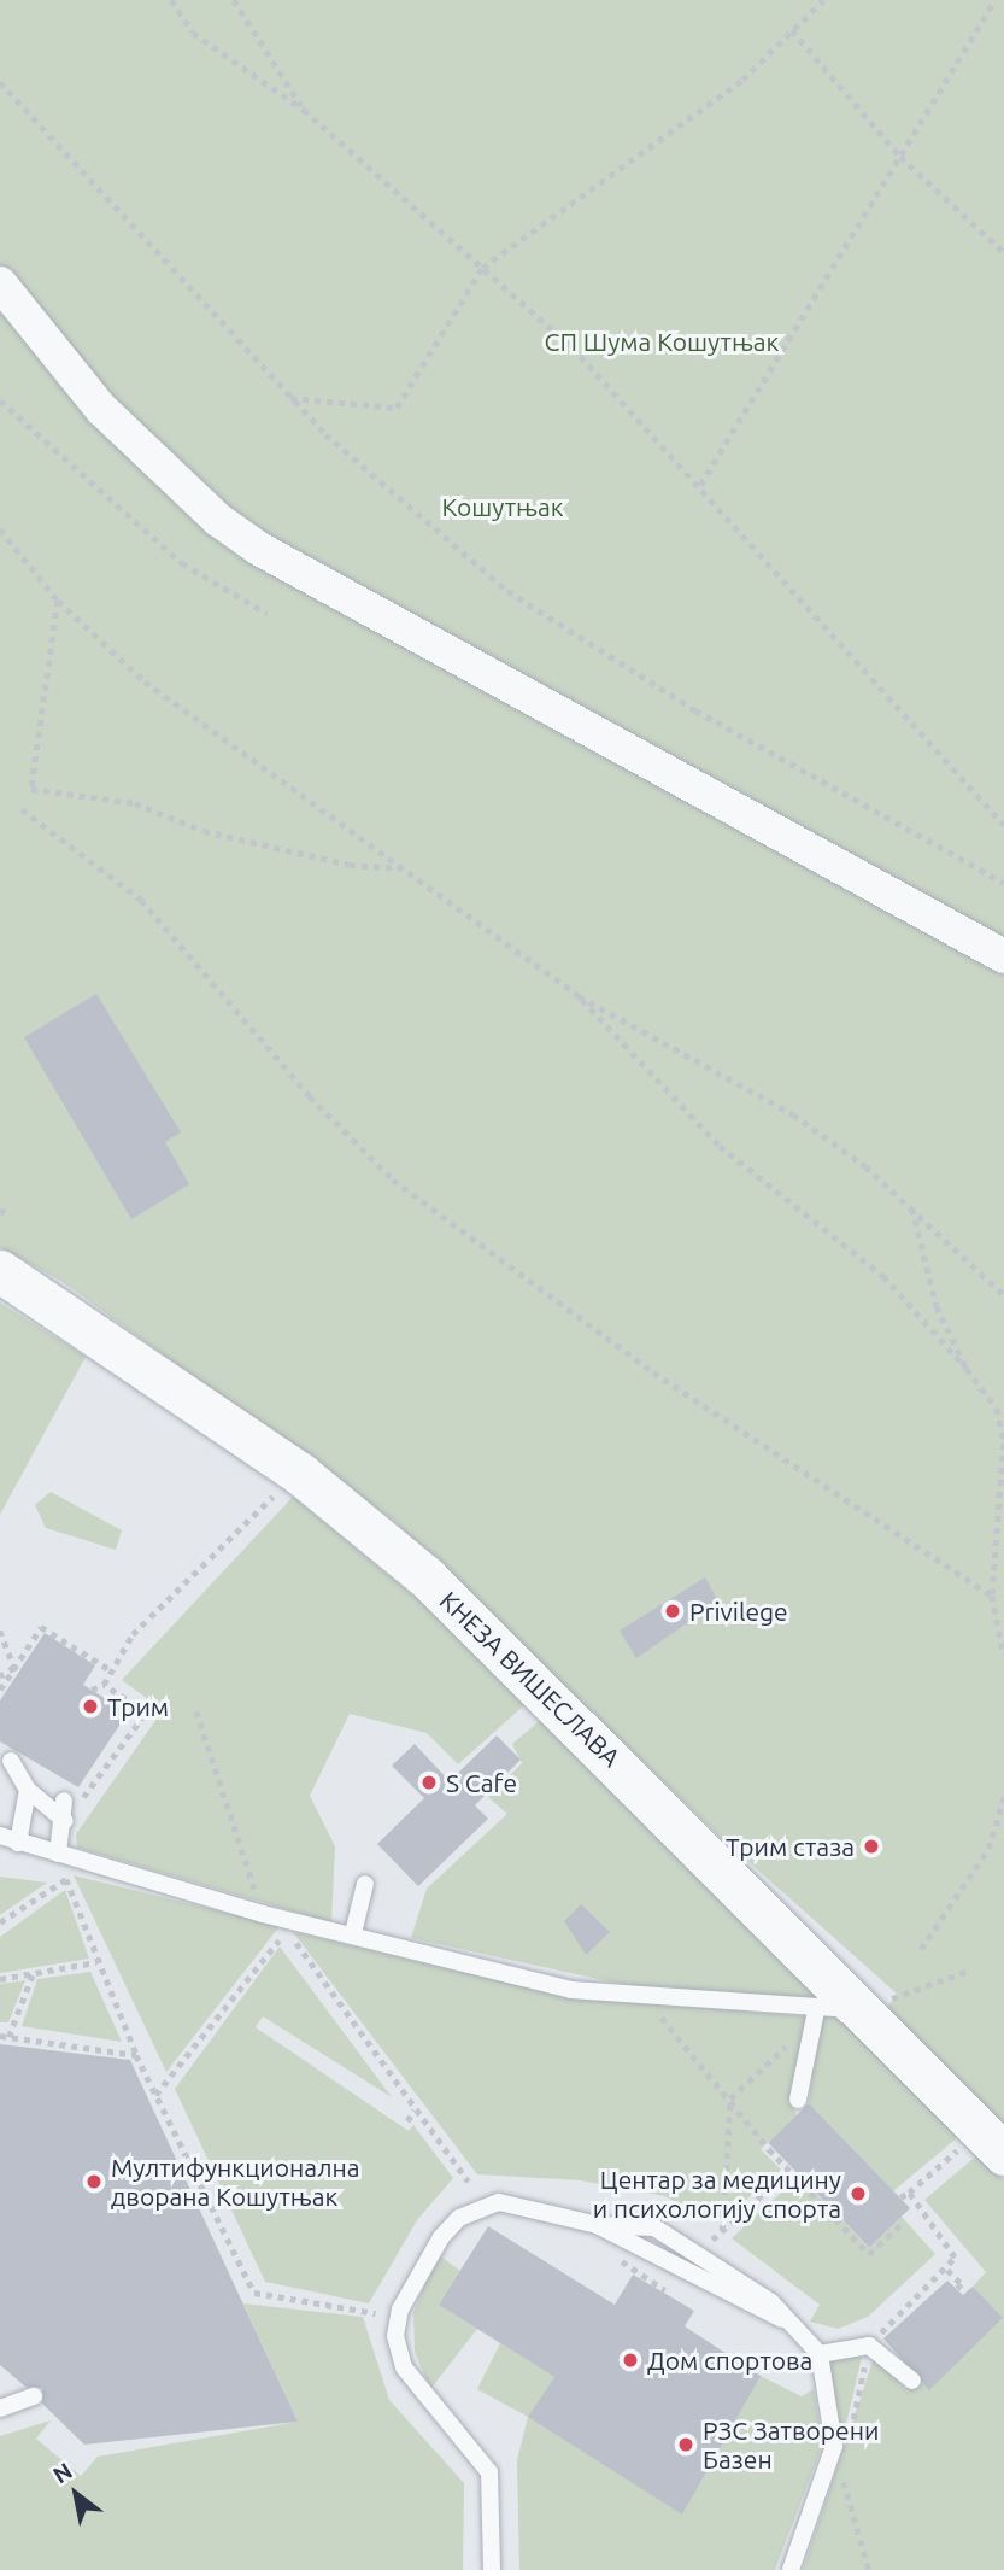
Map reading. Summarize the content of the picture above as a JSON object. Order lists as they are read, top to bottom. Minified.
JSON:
{"streets":{"street":["КНЕЗА ВИШЕСЛАВА"]},"parks":["СП Шума Кошутњак","Кошутњак"],"places":["Privilege","Трим","S Cafe","Трим стаза","Мултифункционална дворана Кошутњак","Центар за медицину и психологију спорта","Дом спортова","РЗС Затворени Базен"],"north":"top left"}
